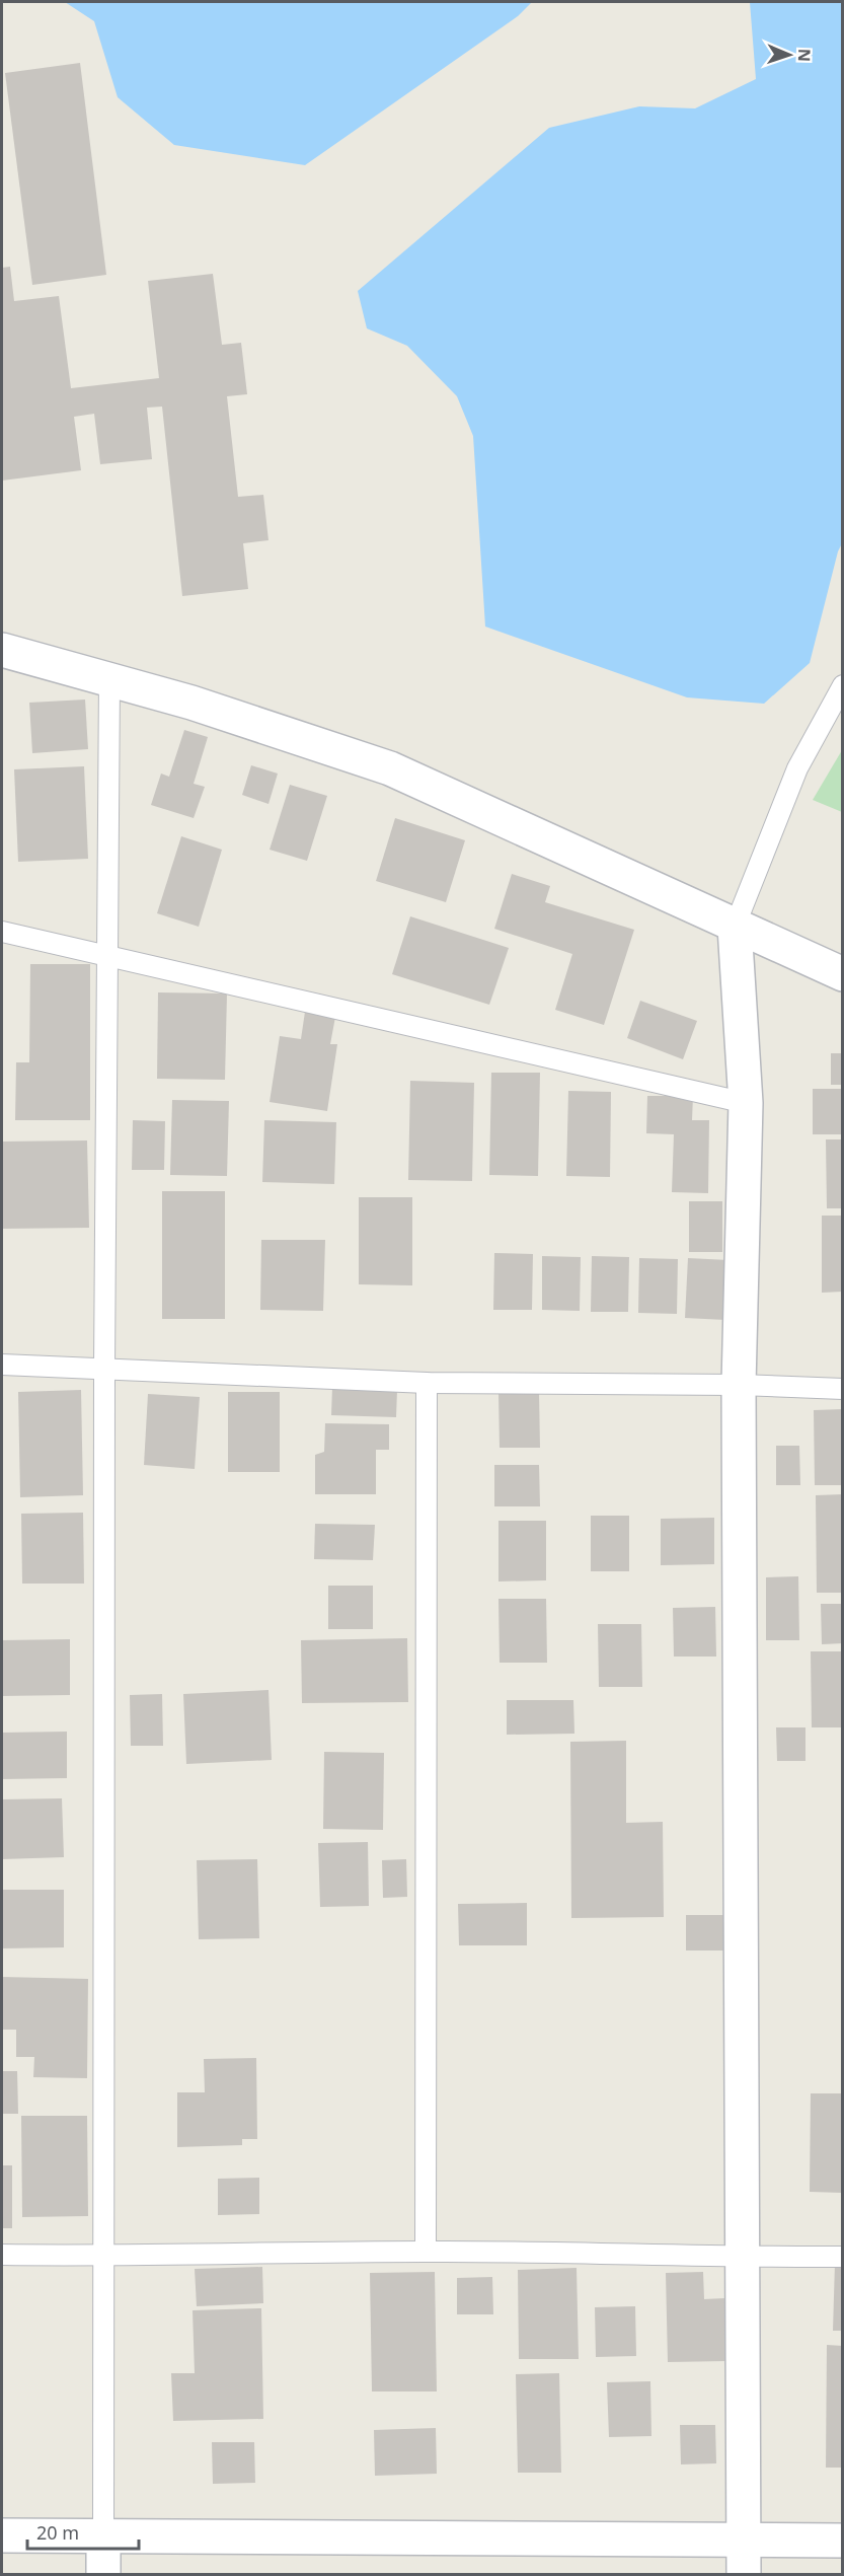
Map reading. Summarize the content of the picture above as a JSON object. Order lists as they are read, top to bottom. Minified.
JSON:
{"scale_bar":"20 m","north":"right"}
